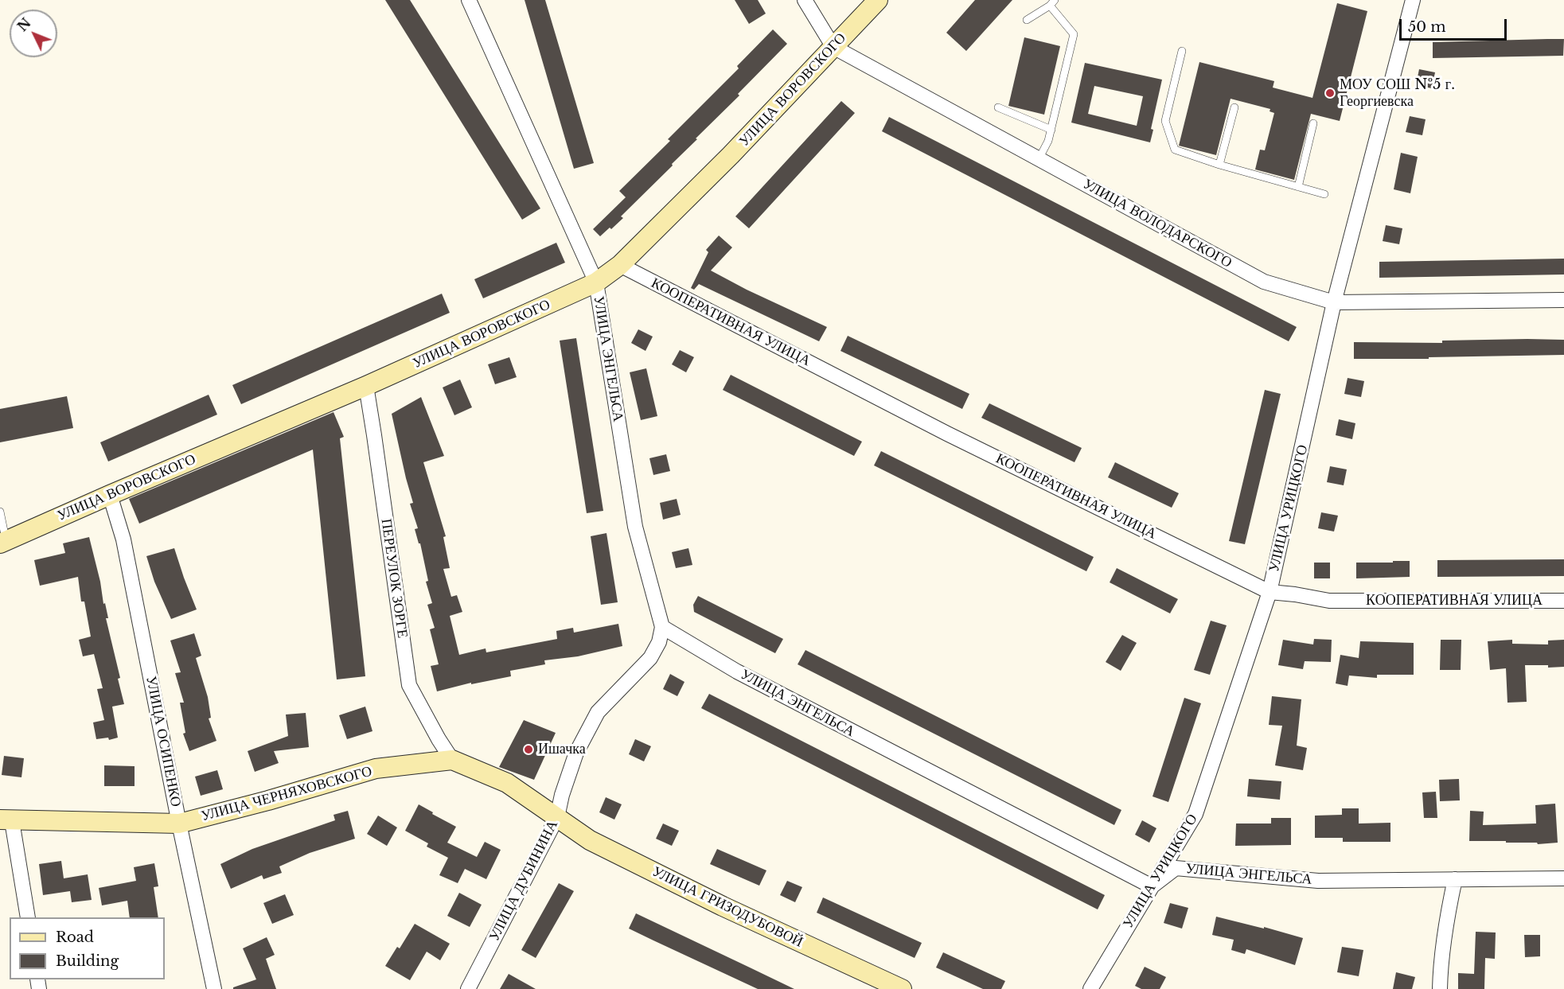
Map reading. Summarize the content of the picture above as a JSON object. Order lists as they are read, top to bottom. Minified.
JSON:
{"streets":{"street":["УЛИЦА ВОРОВСКОГО","УЛИЦА ВОЛОДАРСКОГО","КООПЕРАТИВНАЯ УЛИЦА","УЛИЦА ЭНГЕЛЬСА","УЛИЦА УРИЦКОГО","ПЕРЕУЛОК ЗОРГЕ","УЛИЦА ОСИПЕНКО","УЛИЦА ЧЕРНЯХОВСКОГО","УЛИЦА ДУБИНИНА","УЛИЦА ГРИЗОДУБОВОЙ"]},"crossings":[["УЛИЦА ВОРОВСКОГО","УЛИЦА ВОЛОДАРСКОГО"],["УЛИЦА ВОРОВСКОГО","КООПЕРАТИВНАЯ УЛИЦА"],["УЛИЦА ВОРОВСКОГО","УЛИЦА ЭНГЕЛЬСА"],["УЛИЦА ВОРОВСКОГО","ПЕРЕУЛОК ЗОРГЕ"],["УЛИЦА ВОРОВСКОГО","УЛИЦА ОСИПЕНКО"],["УЛИЦА ВОЛОДАРСКОГО","УЛИЦА УРИЦКОГО"],["КООПЕРАТИВНАЯ УЛИЦА","УЛИЦА УРИЦКОГО"],["УЛИЦА ЭНГЕЛЬСА","УЛИЦА УРИЦКОГО"],["УЛИЦА ЭНГЕЛЬСА","УЛИЦА ДУБИНИНА"],["ПЕРЕУЛОК ЗОРГЕ","УЛИЦА ЧЕРНЯХОВСКОГО"],["УЛИЦА ОСИПЕНКО","УЛИЦА ЧЕРНЯХОВСКОГО"],["УЛИЦА ЧЕРНЯХОВСКОГО","УЛИЦА ДУБИНИНА"],["УЛИЦА ЧЕРНЯХОВСКОГО","УЛИЦА ГРИЗОДУБОВОЙ"],["УЛИЦА ДУБИНИНА","УЛИЦА ГРИЗОДУБОВОЙ"]],"places":["МОУ СОШ №5 г. Георгиевска","Ишачка"],"legend":["Road","Building"],"scale_bar":"50 m","north":"top left"}
